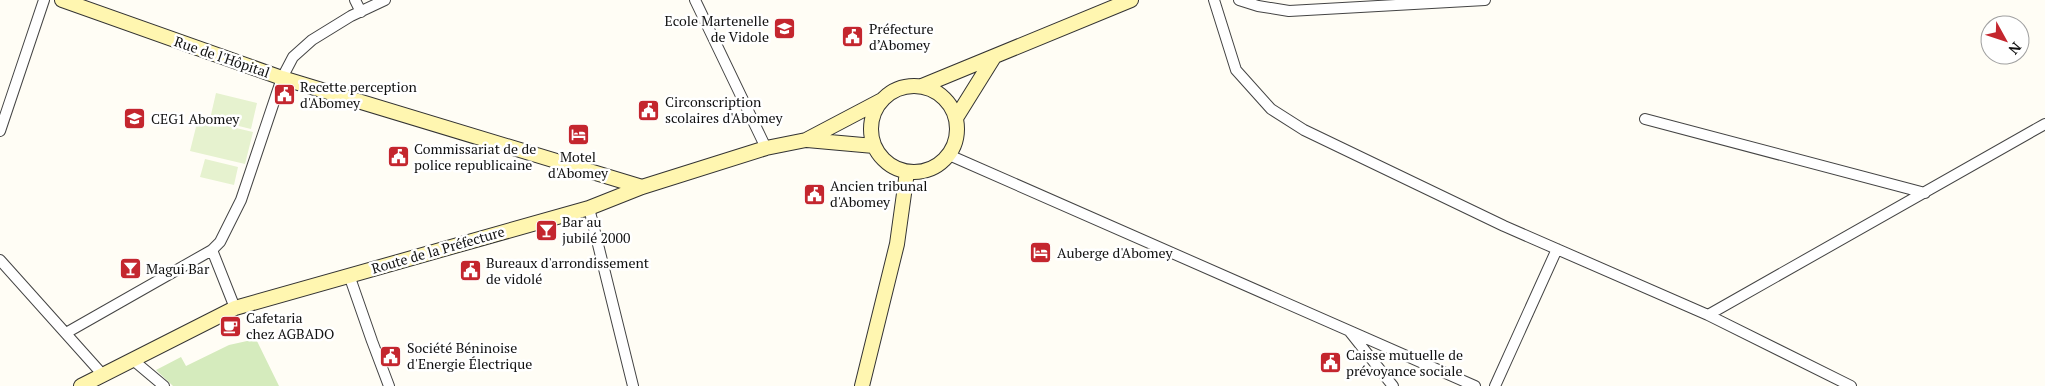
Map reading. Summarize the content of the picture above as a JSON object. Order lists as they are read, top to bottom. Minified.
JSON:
{"streets":{"street":["Rue de l'Hôpital","Route de la Préfecture"]},"crossings":[["Rue de l'Hôpital","Route de la Préfecture"]],"places":{"school or university":["Ecole Martenelle de Vidole","CEG1 Abomey"],"public building":["Préfecture d’Abomey","Recette perception d'Abomey","Circonscription scolaires d'Abomey","Commissariat de de police republicaine","Ancien tribunal d'Abomey","Bureaux d'arrondissement de vidolé","Société Béninoise d'Energie Électrique","Caisse mutuelle de prévoyance sociale"],"hotel":["Motel d'Abomey","Auberge d'Abomey"],"bar":["Bar au jubilé 2000","Magui Bar"],"cafe":["Cafetaria chez AGBADO"]},"north":"bottom right"}
